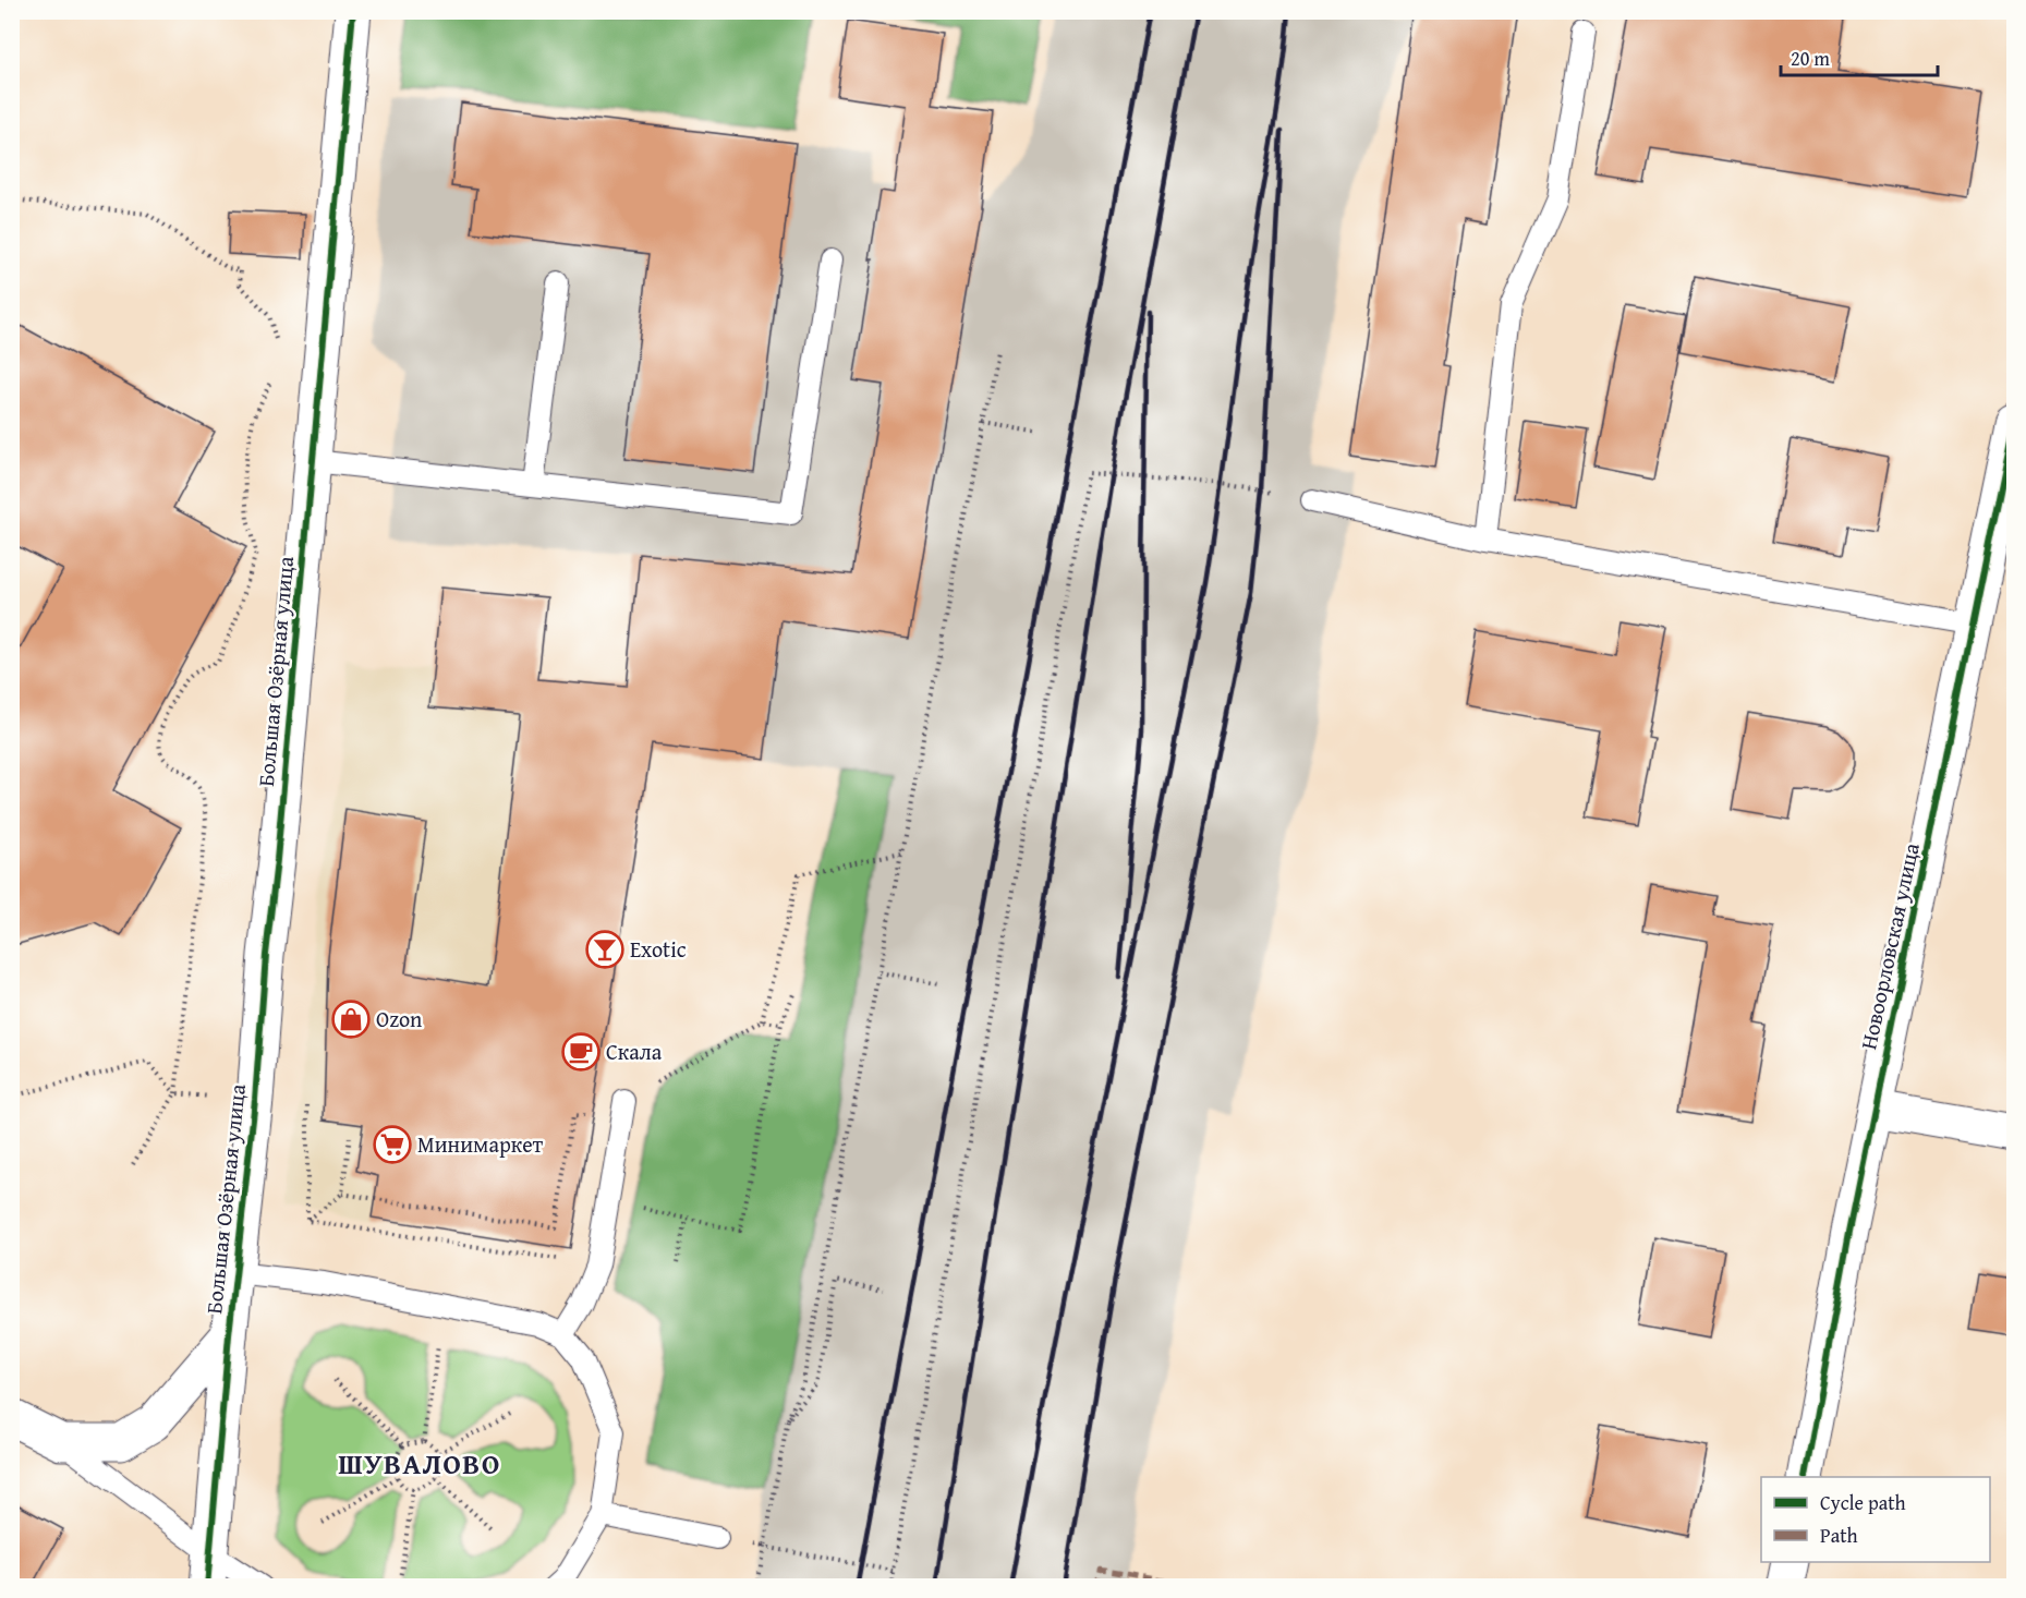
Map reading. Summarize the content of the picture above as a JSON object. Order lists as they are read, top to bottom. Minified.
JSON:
{"streets":{"street":["Большая Озёрная улица","Новоорловская улица"]},"districts":["ШУВАЛОВО"],"places":{"bar":["Exotic"],"shop":["Ozon"],"cafe":["Скала"],"supermarket":["Минимаркет"]},"legend":["Cycle path","Path"],"scale_bar":"20 m"}
